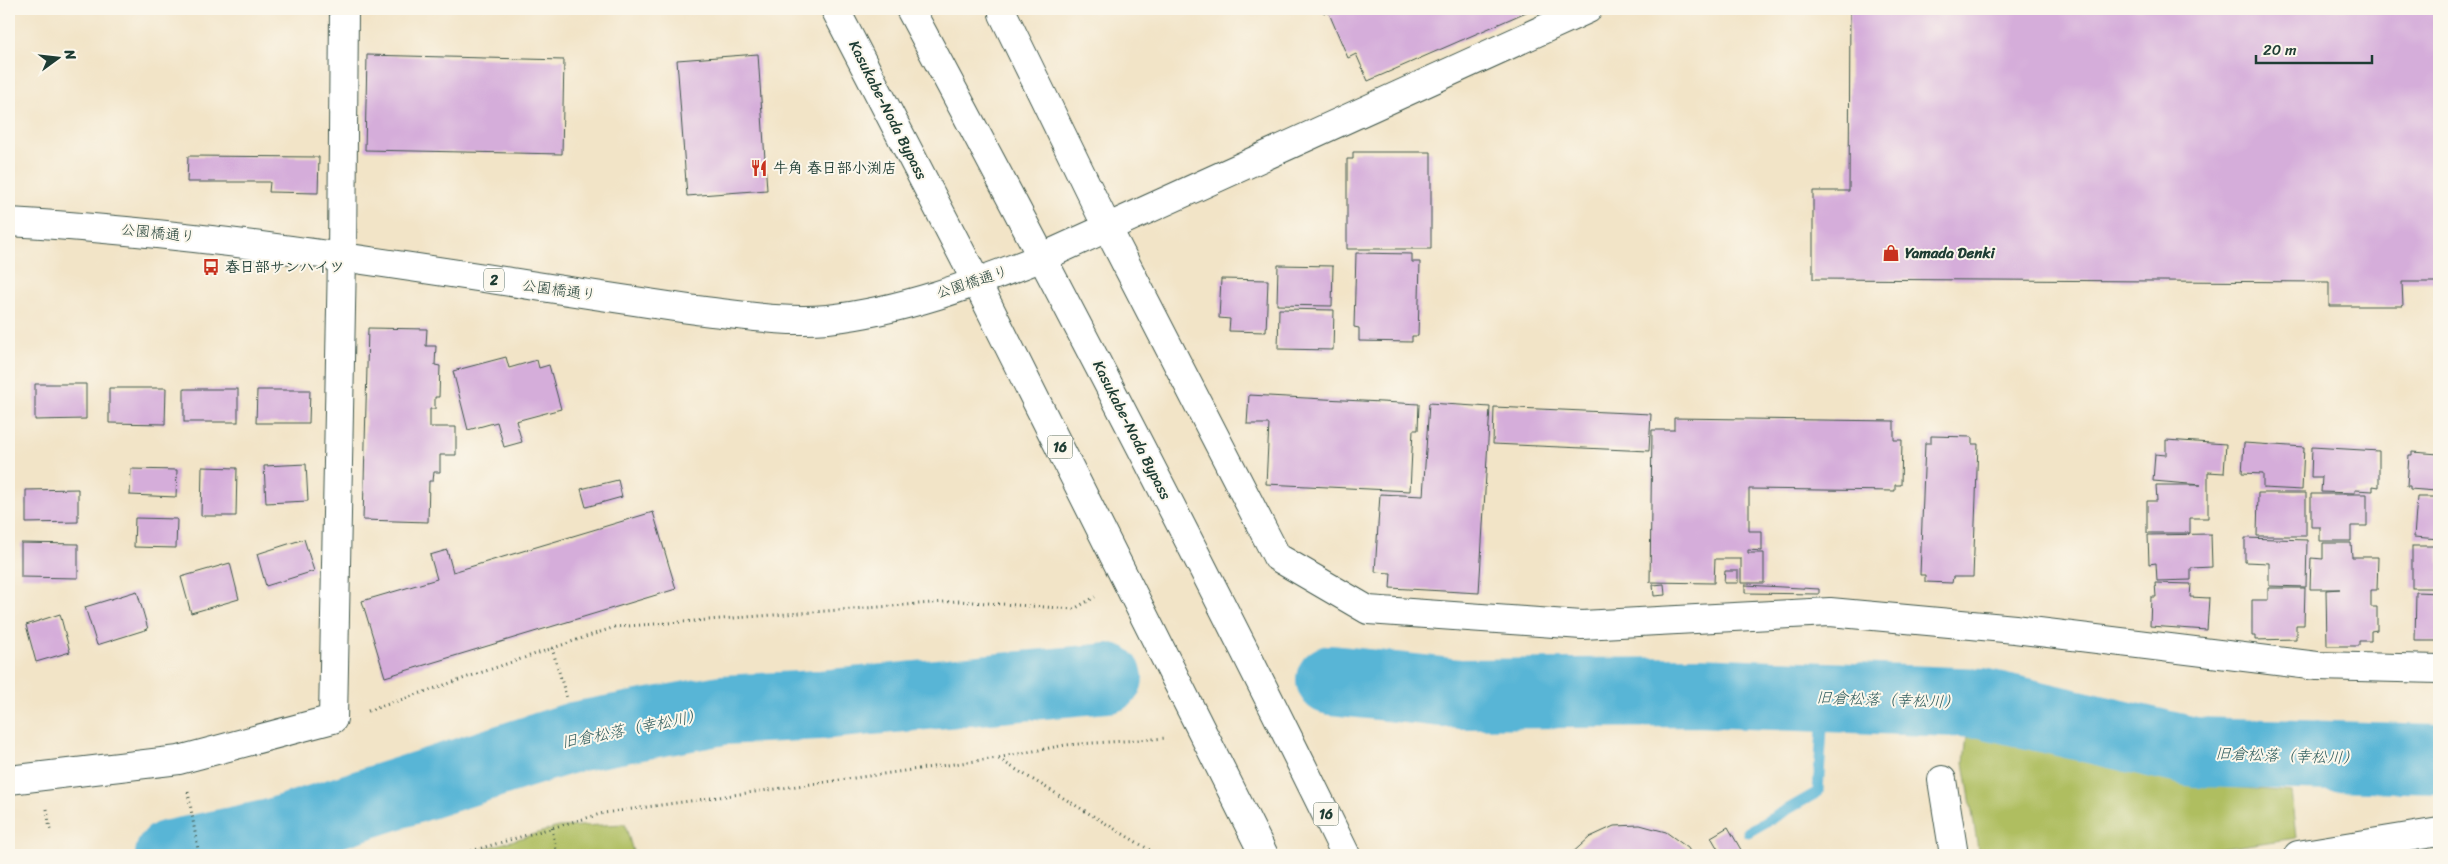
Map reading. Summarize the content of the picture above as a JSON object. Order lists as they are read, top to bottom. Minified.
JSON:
{"streets":{"main road":["Kasukabe-Noda Bypass","公園橋通り","2","16"]},"crossings":[["Kasukabe-Noda Bypass","公園橋通り"]],"water":["旧倉松落（幸松川）"],"places":{"restaurant":["牛角 春日部小渕店"],"shop":["Yamada Denki"],"bus stop":["春日部サンハイツ"]},"scale_bar":"20 m","north":"right"}
